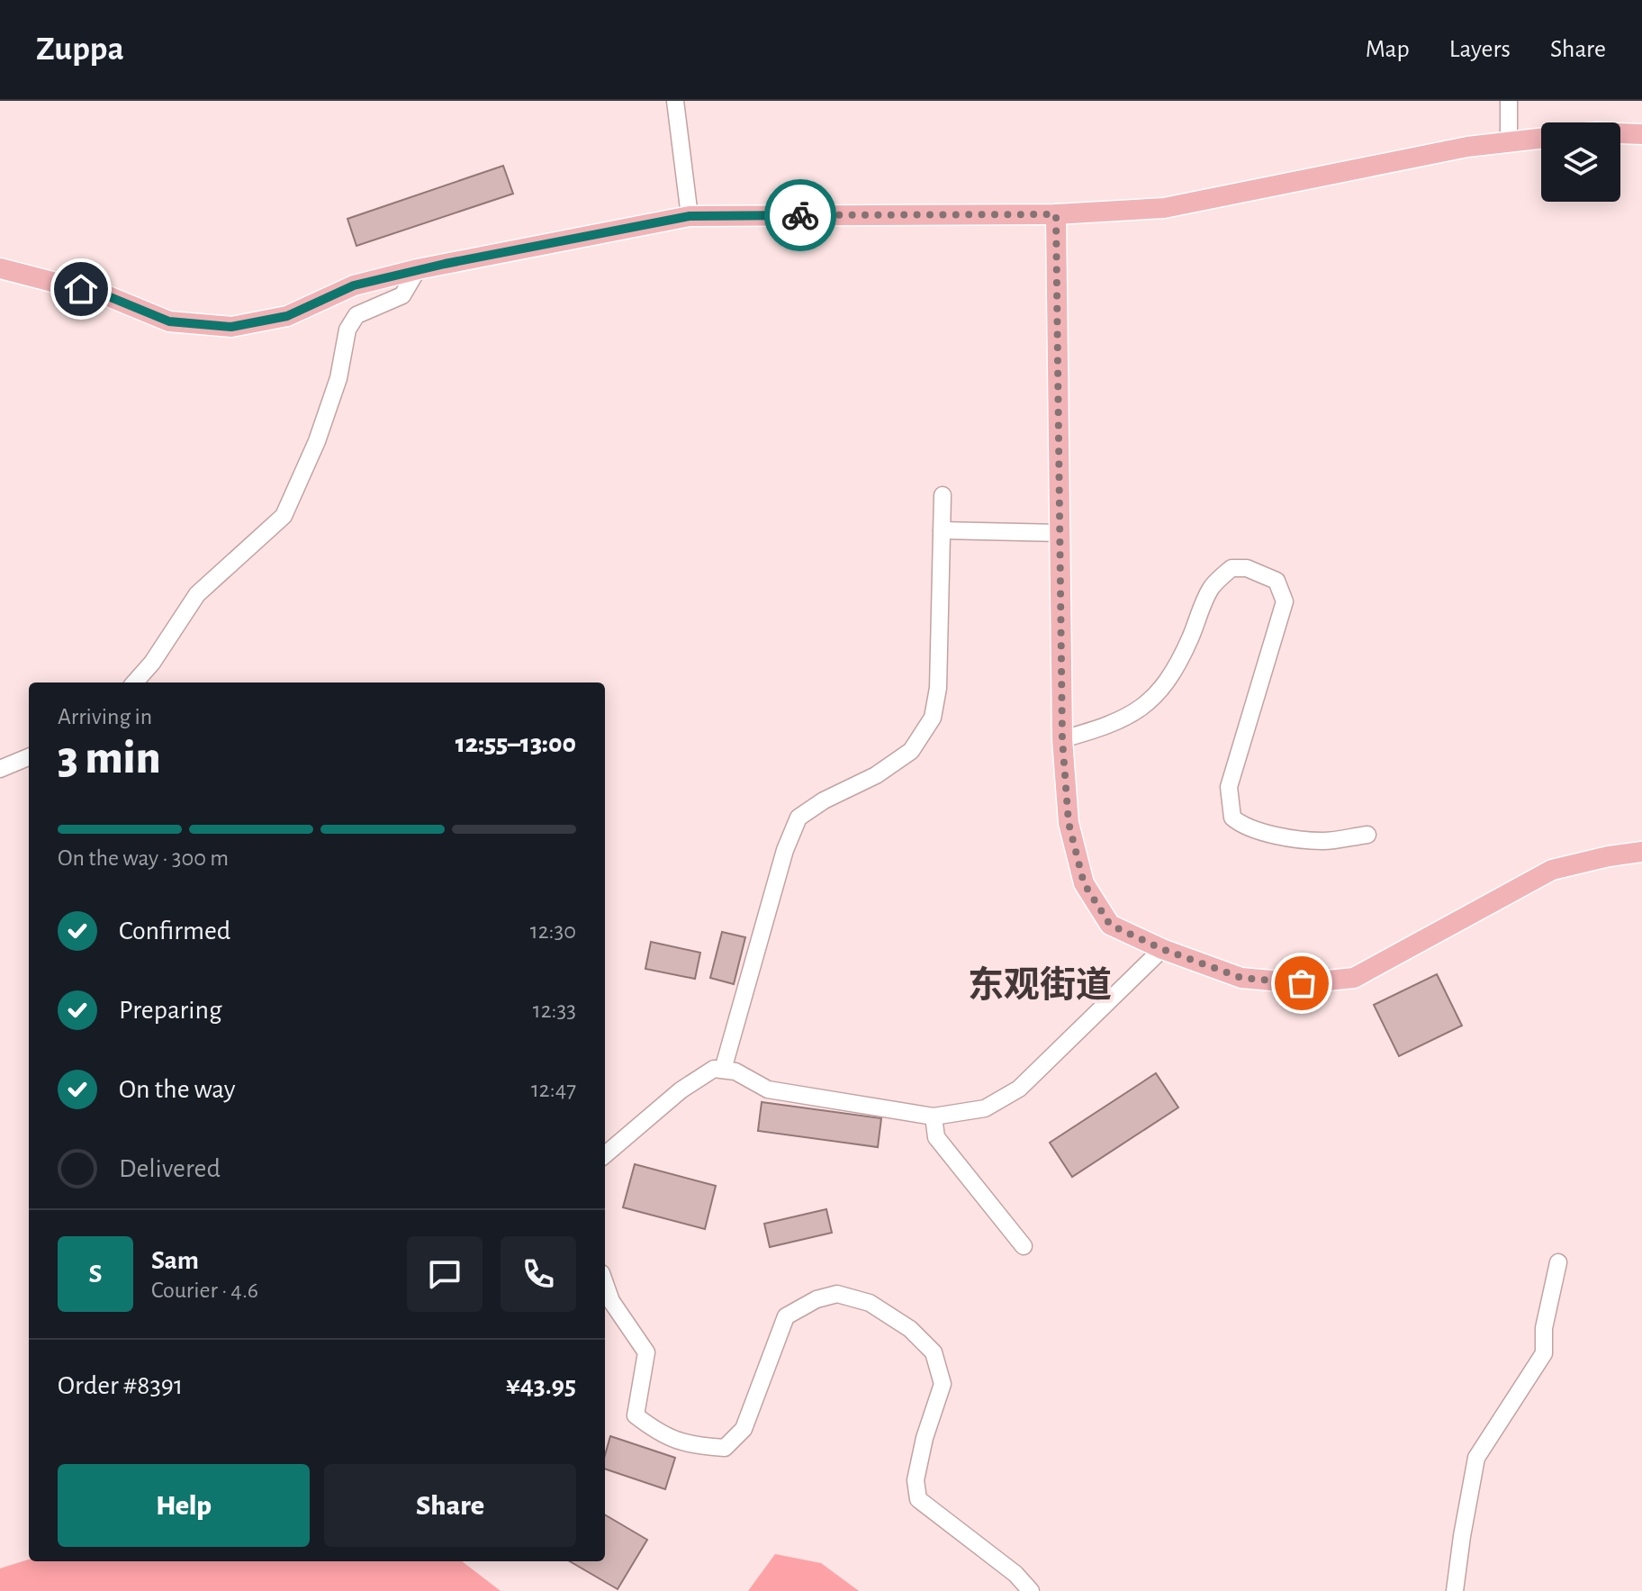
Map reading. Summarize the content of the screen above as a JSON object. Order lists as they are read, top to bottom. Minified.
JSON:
{"districts":["东观街道"],"page":{"header":"Zuppa","nav":["Map","Layers","Share"],"heading":["3 min","Arriving in","12:55–13:00"],"panel":["Sam","Courier · 4.6","Order #8391","¥43.95"],"bar":"On the way · 300 m","list":[["Confirmed","12:30"],["Preparing","12:33"],["On the way","12:47"],"Delivered"],"round":"S","buttons":["Help","Share"]}}
